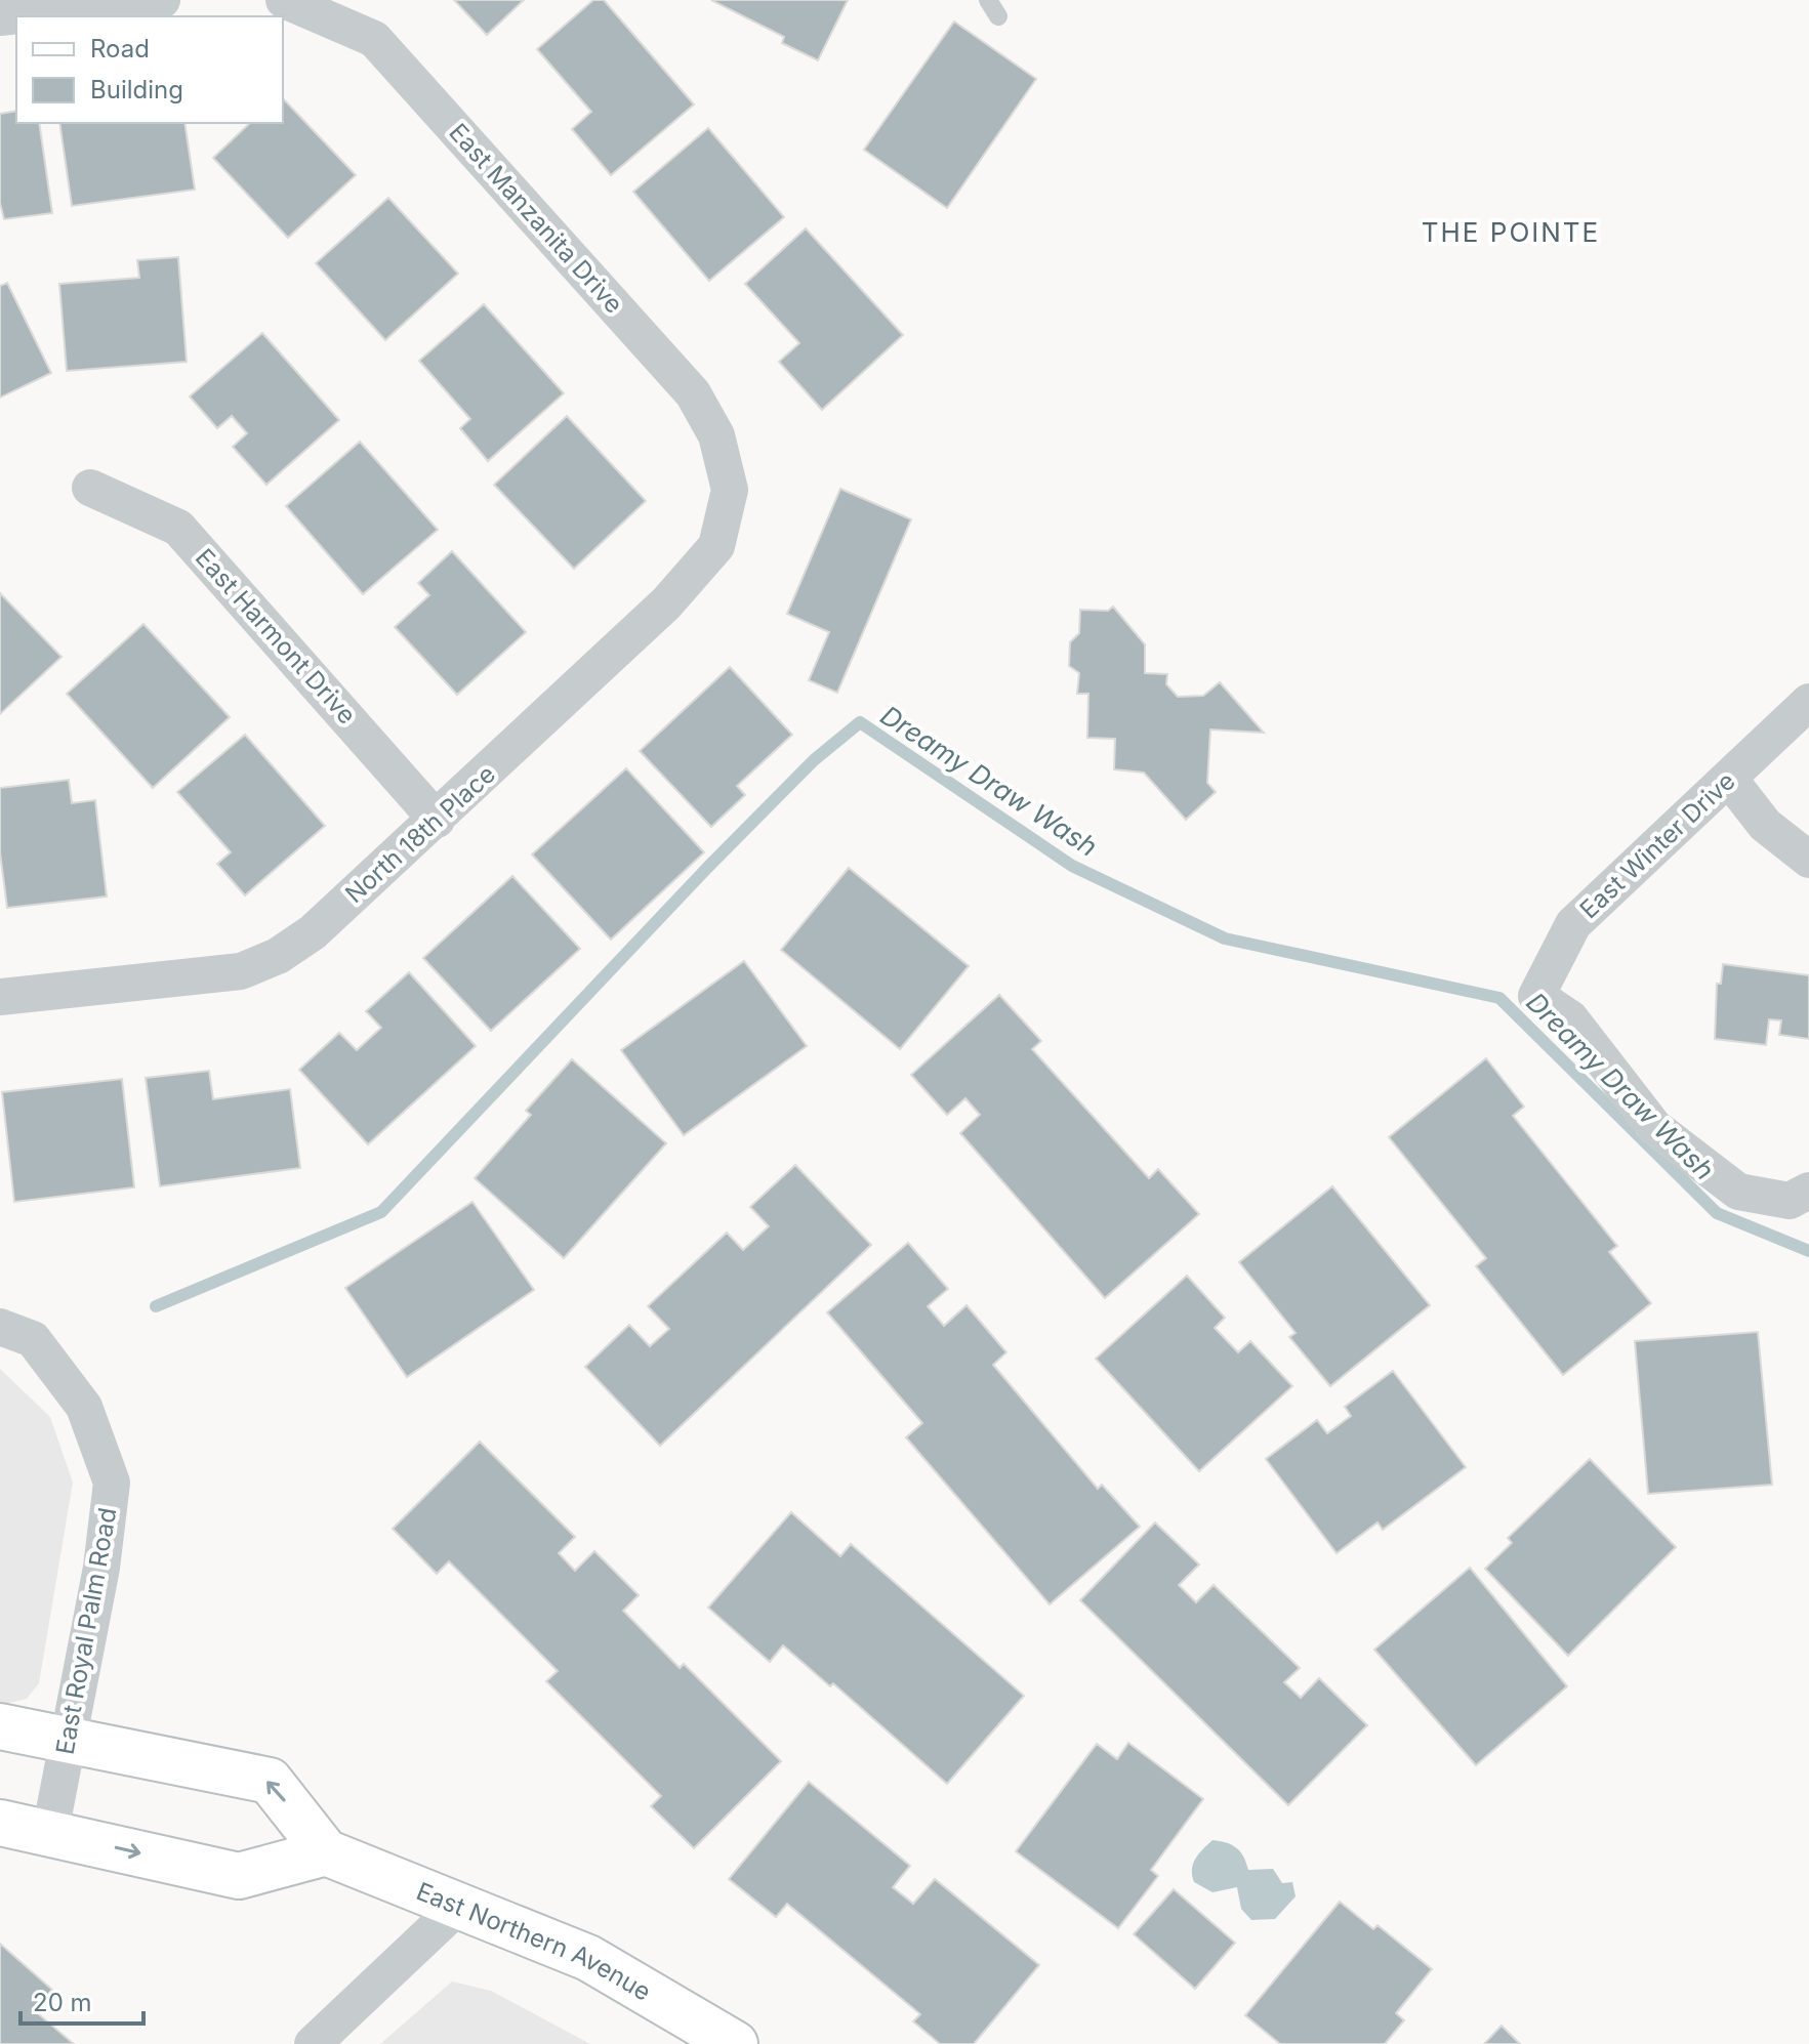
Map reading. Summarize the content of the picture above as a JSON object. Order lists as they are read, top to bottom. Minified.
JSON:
{"streets":{"main road":["East Northern Avenue"],"street":["East Manzanita Drive","East Harmont Drive","North 18th Place","East Winter Drive","East Royal Palm Road"]},"crossings":[["East Manzanita Drive","North 18th Place"],["East Harmont Drive","North 18th Place"]],"districts":["THE POINTE"],"water":["Dreamy Draw Wash"],"legend":["Road","Building"],"scale_bar":"20 m"}
